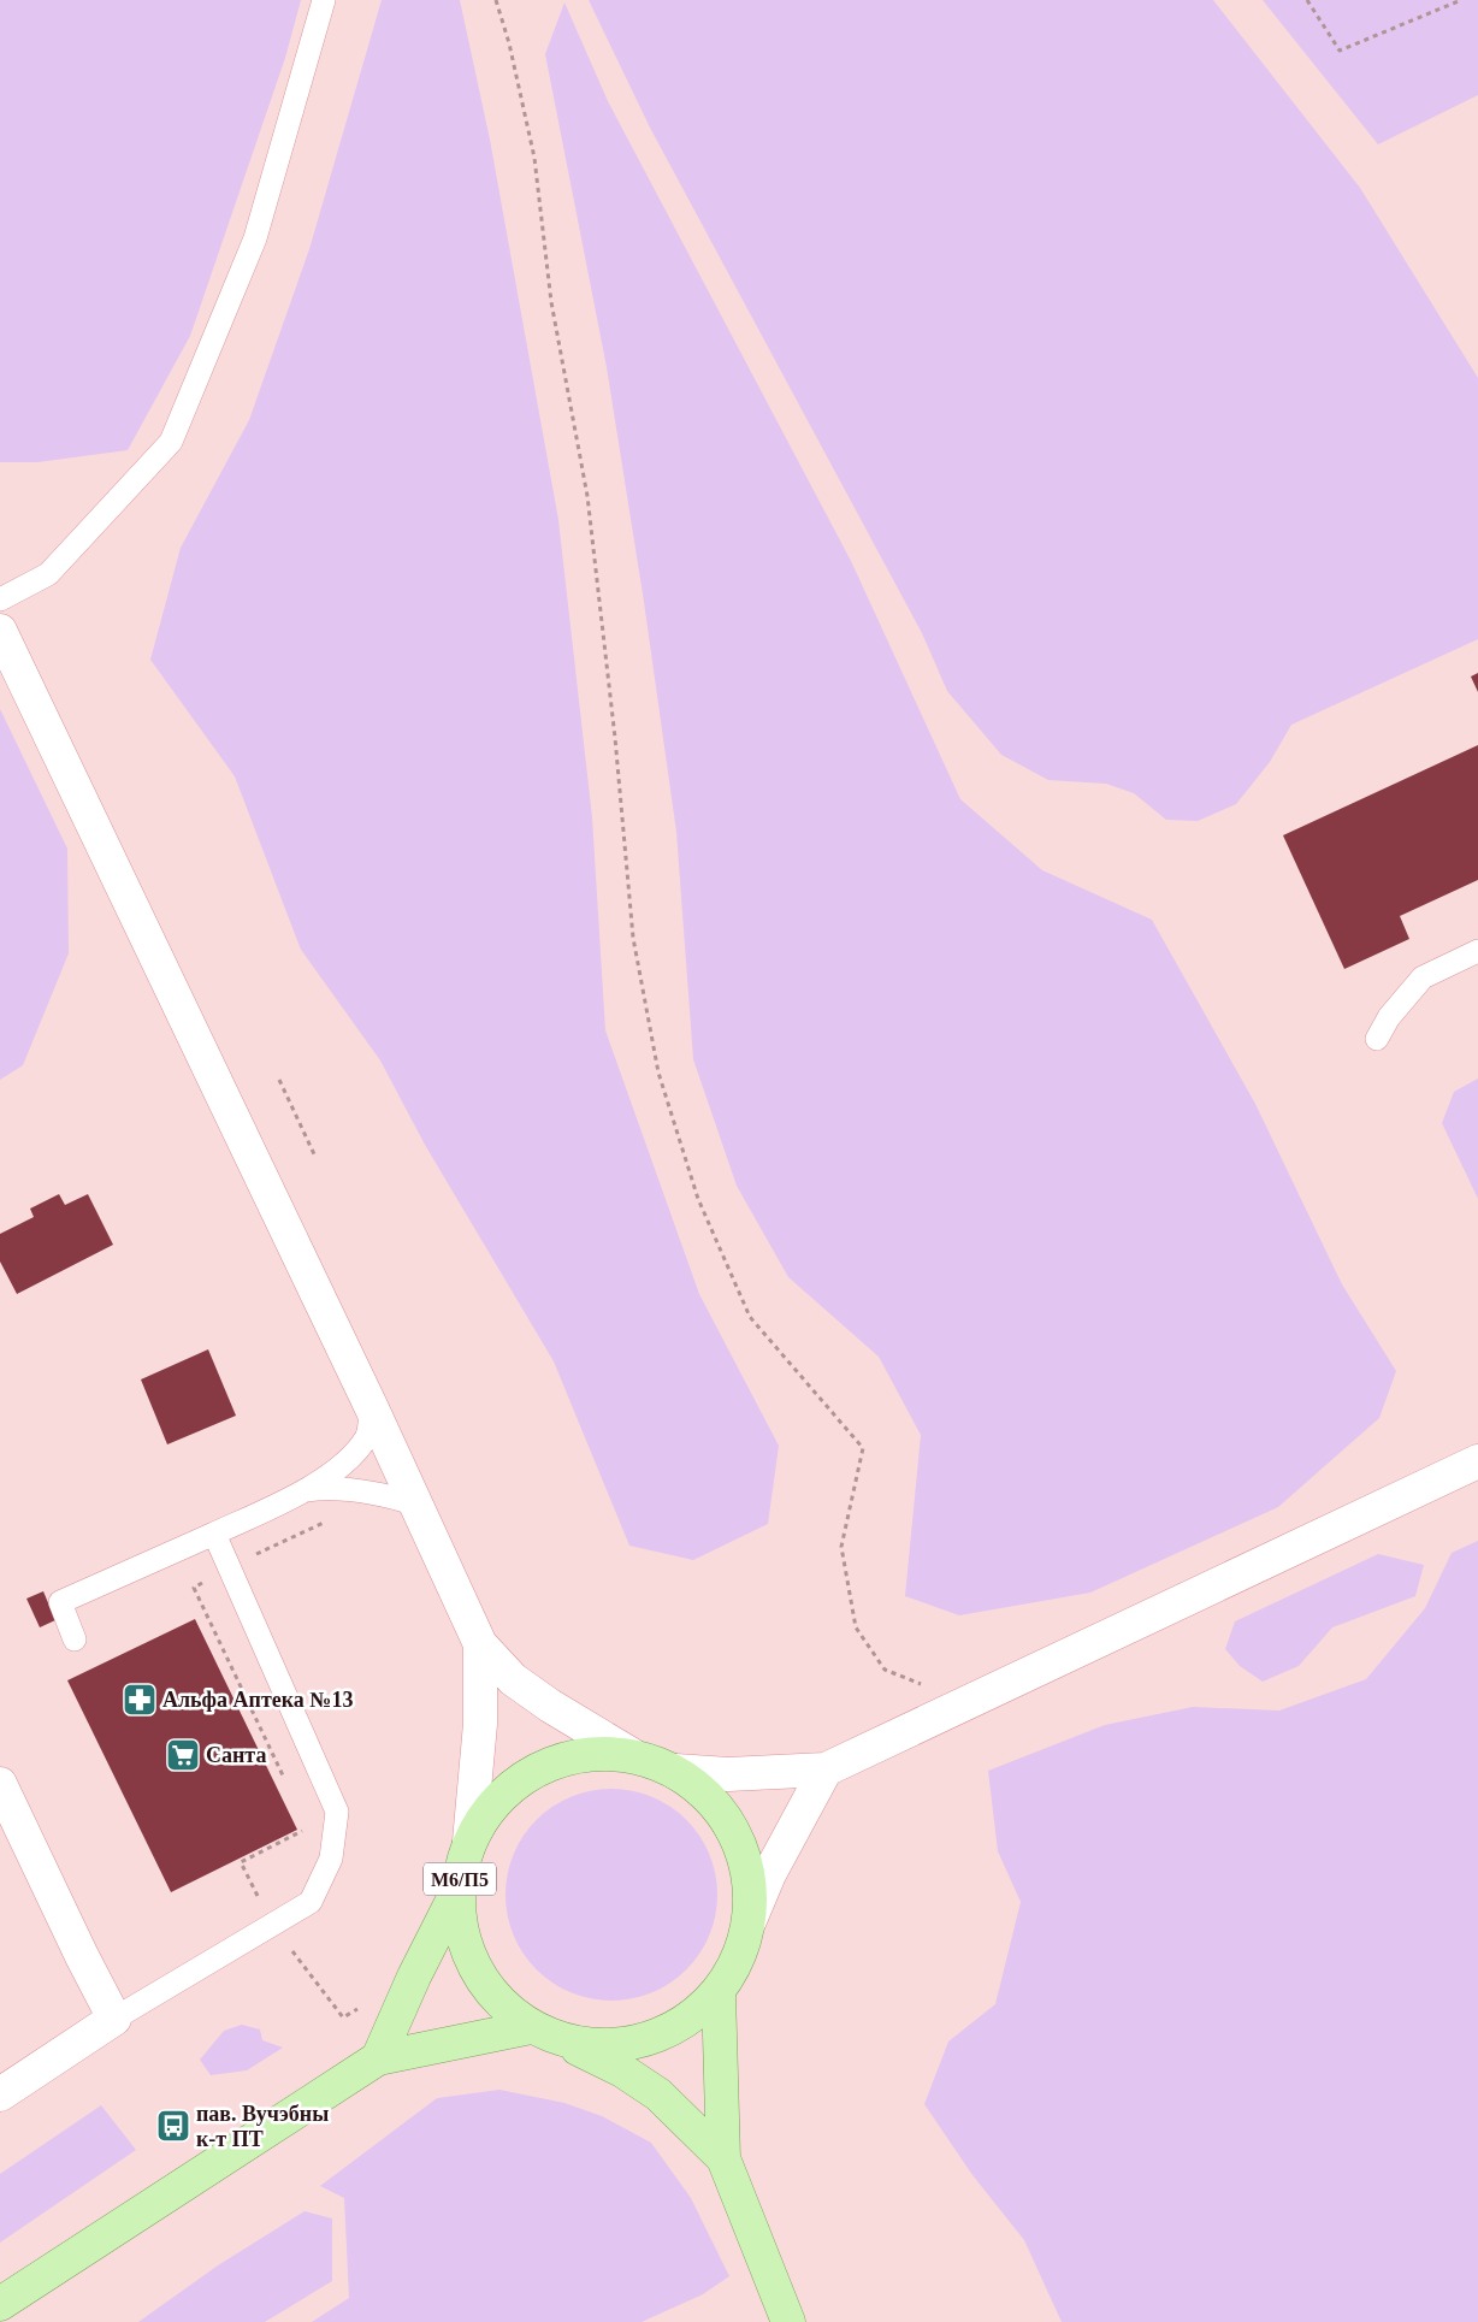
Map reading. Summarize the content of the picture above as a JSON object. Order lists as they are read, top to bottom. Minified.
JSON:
{"streets":{"main road":["М6/П5"]},"places":{"pharmacy":["Альфа Аптека №13"],"supermarket":["Санта"],"bus stop":["пав. Вучэбны к-т ПТ"]}}
